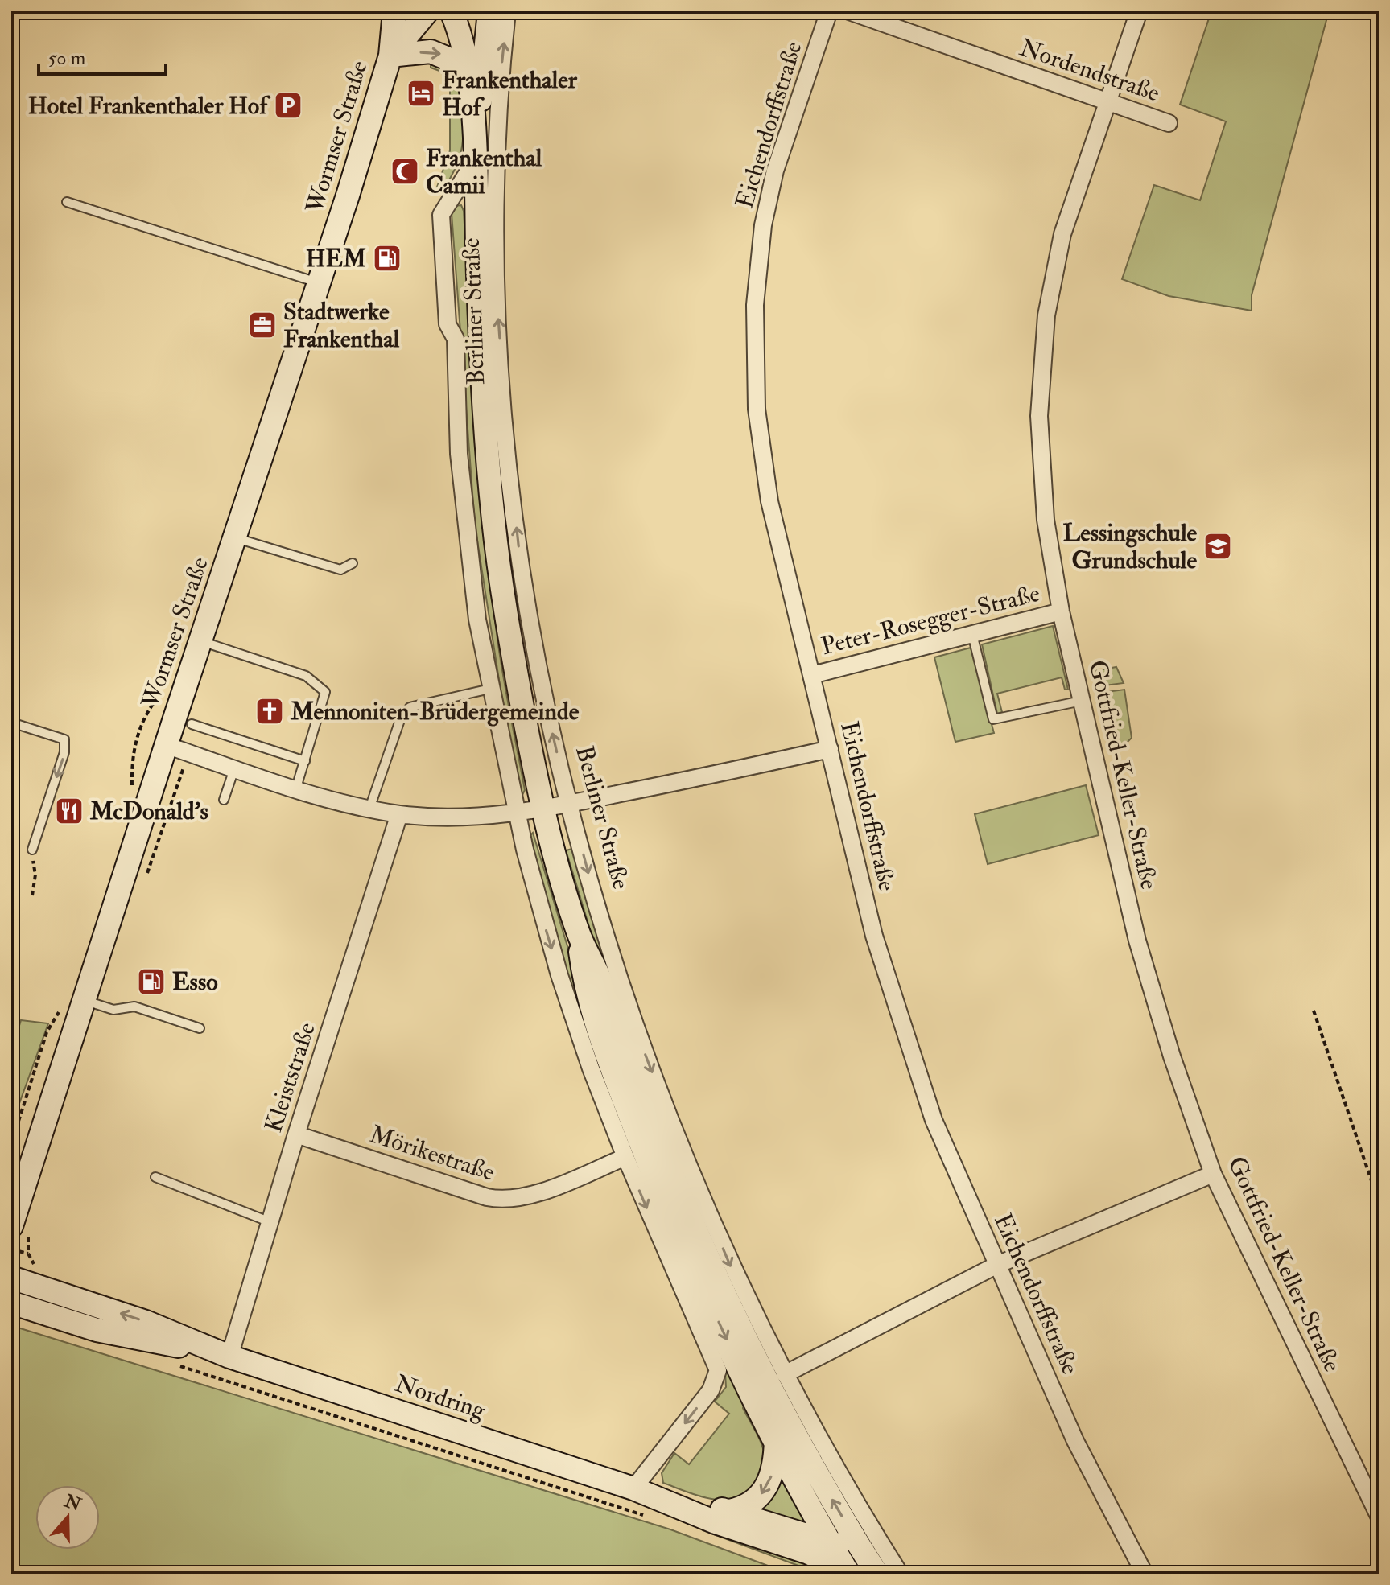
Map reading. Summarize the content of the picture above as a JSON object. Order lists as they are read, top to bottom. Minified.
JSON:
{"streets":{"main road":["Wormser Straße","Berliner Straße","Nordring"],"street":["Nordendstraße","Eichendorffstraße","Peter-Rosegger-Straße","Gottfried-Keller-Straße","Kleiststraße","Mörikestraße"]},"crossings":[["Nordendstraße","Gottfried-Keller-Straße"],["Eichendorffstraße","Peter-Rosegger-Straße"],["Berliner Straße","Mörikestraße"],["Berliner Straße","Nordring"],["Peter-Rosegger-Straße","Gottfried-Keller-Straße"],["Kleiststraße","Mörikestraße"],["Kleiststraße","Nordring"]],"places":{"hotel":["Frankenthaler Hof"],"parking":["Hotel Frankenthaler Hof"],"mosque":["Frankenthal Camii"],"fuel station":["HEM","Esso"],"office":["Stadtwerke Frankenthal"],"school or university":["Lessingschule Grundschule"],"church":["Mennoniten-Brüdergemeinde"],"restaurant":["McDonald's"]},"scale_bar":"50 m","north":"top"}
